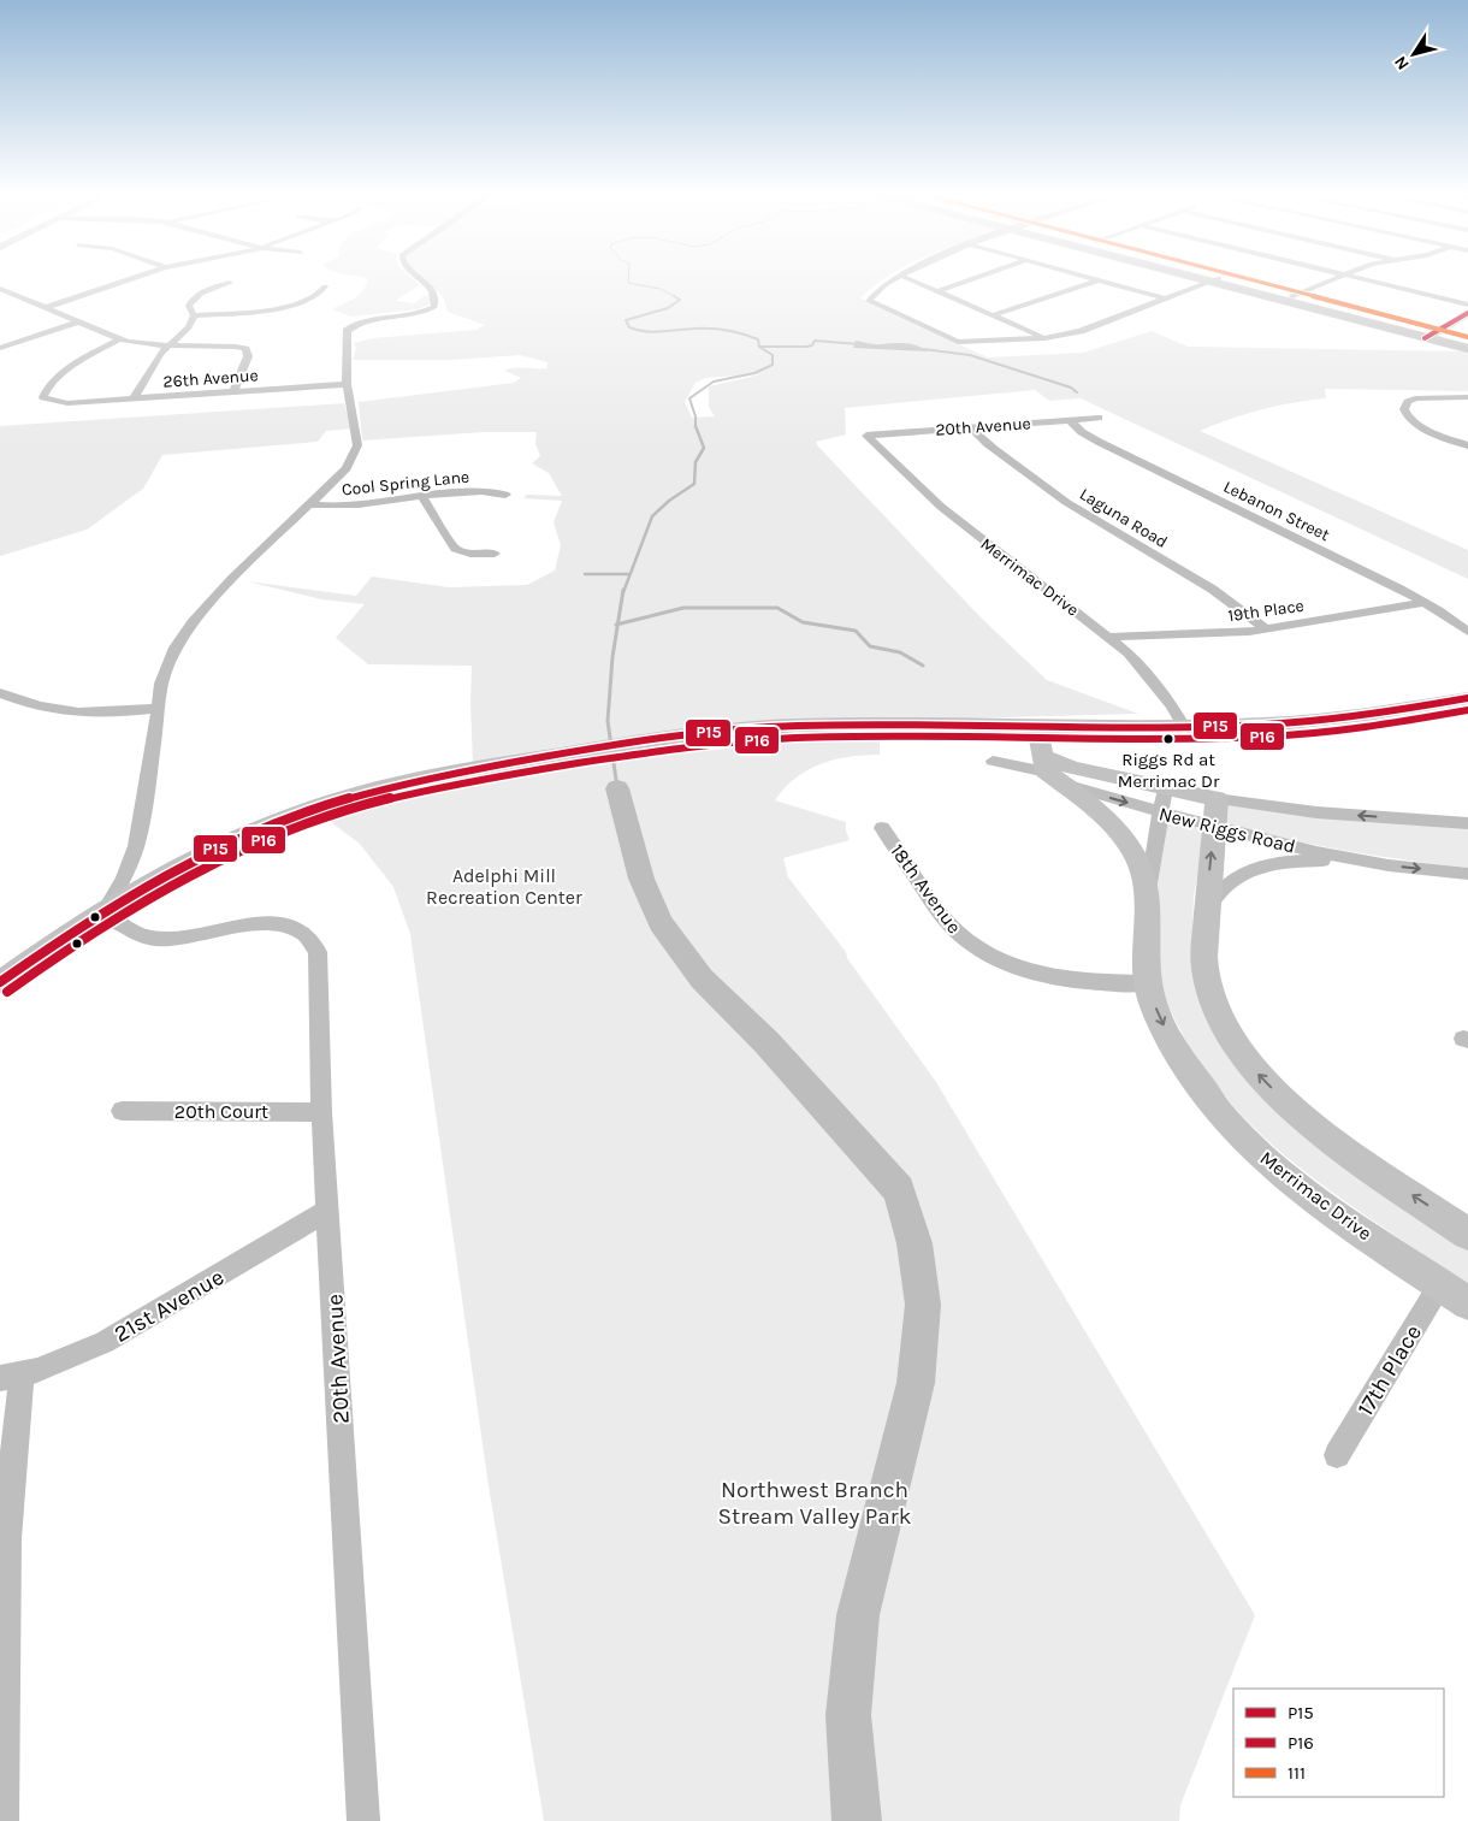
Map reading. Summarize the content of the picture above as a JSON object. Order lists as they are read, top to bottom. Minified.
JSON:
{"streets":{"main road":["Merrimac Drive","New Riggs Road"],"street":["26th Avenue","20th Avenue","Cool Spring Lane","Lebanon Street","Laguna Road","19th Place","18th Avenue","20th Court","21st Avenue","17th Place"]},"crossings":[["20th Avenue","Lebanon Street"],["20th Avenue","Laguna Road"],["20th Avenue","Merrimac Drive"],["20th Avenue","20th Court"],["20th Avenue","21st Avenue"],["Lebanon Street","19th Place"],["Laguna Road","19th Place"],["Merrimac Drive","19th Place"],["Merrimac Drive","New Riggs Road"],["Merrimac Drive","18th Avenue"],["Merrimac Drive","17th Place"]],"one_way":["Merrimac Drive"],"parks":["Adelphi Mill Recreation Center","Northwest Branch Stream Valley Park"],"places":["Riggs Rd at Merrimac Dr"],"lines":["transit line 111","transit line P15","transit line P16"],"legend":["P15","P16","111"],"north":"bottom left"}
